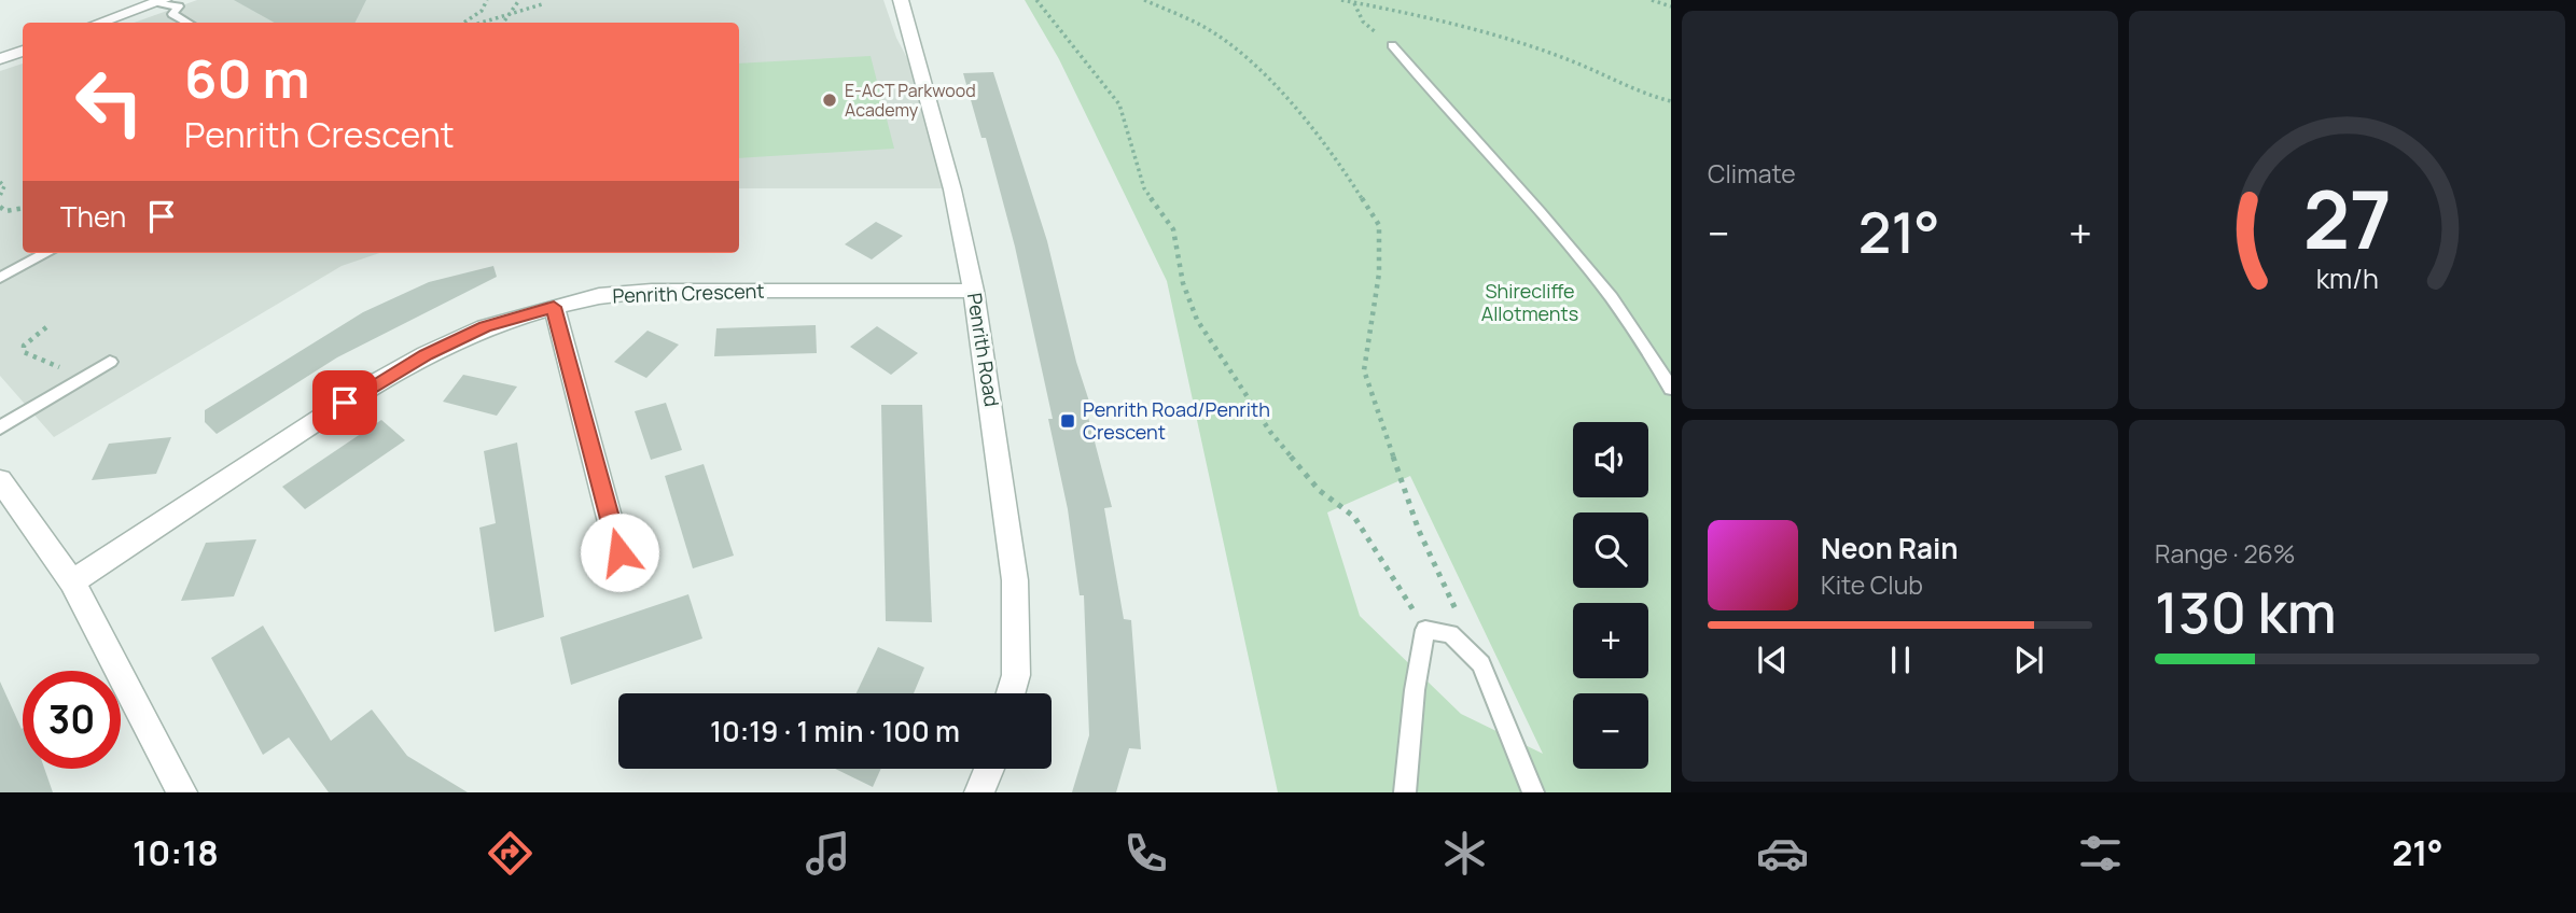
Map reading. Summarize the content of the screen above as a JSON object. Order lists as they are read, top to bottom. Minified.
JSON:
{"streets":{"street":["Penrith Crescent","Penrith Road"]},"crossings":[["Penrith Crescent","Penrith Road"]],"parks":["Shirecliffe Allotments"],"places":{"other":["E-ACT Parkwood Academy"],"transit":["Penrith Road/Penrith Crescent"]},"page":{"tile":["Climate",["Range · 26%","130 km"]],"turn":["60 m","Penrith Crescent"],"then":"Then","heat":["−","21°","+"],"map_buttons":["+","−"],"song":["Neon Rain","Kite Club"],"limit":"30","trip":"10:19 · 1 min · 100 m","tabs":["10:18","21°"],"gauge":["27","km/h"]}}
